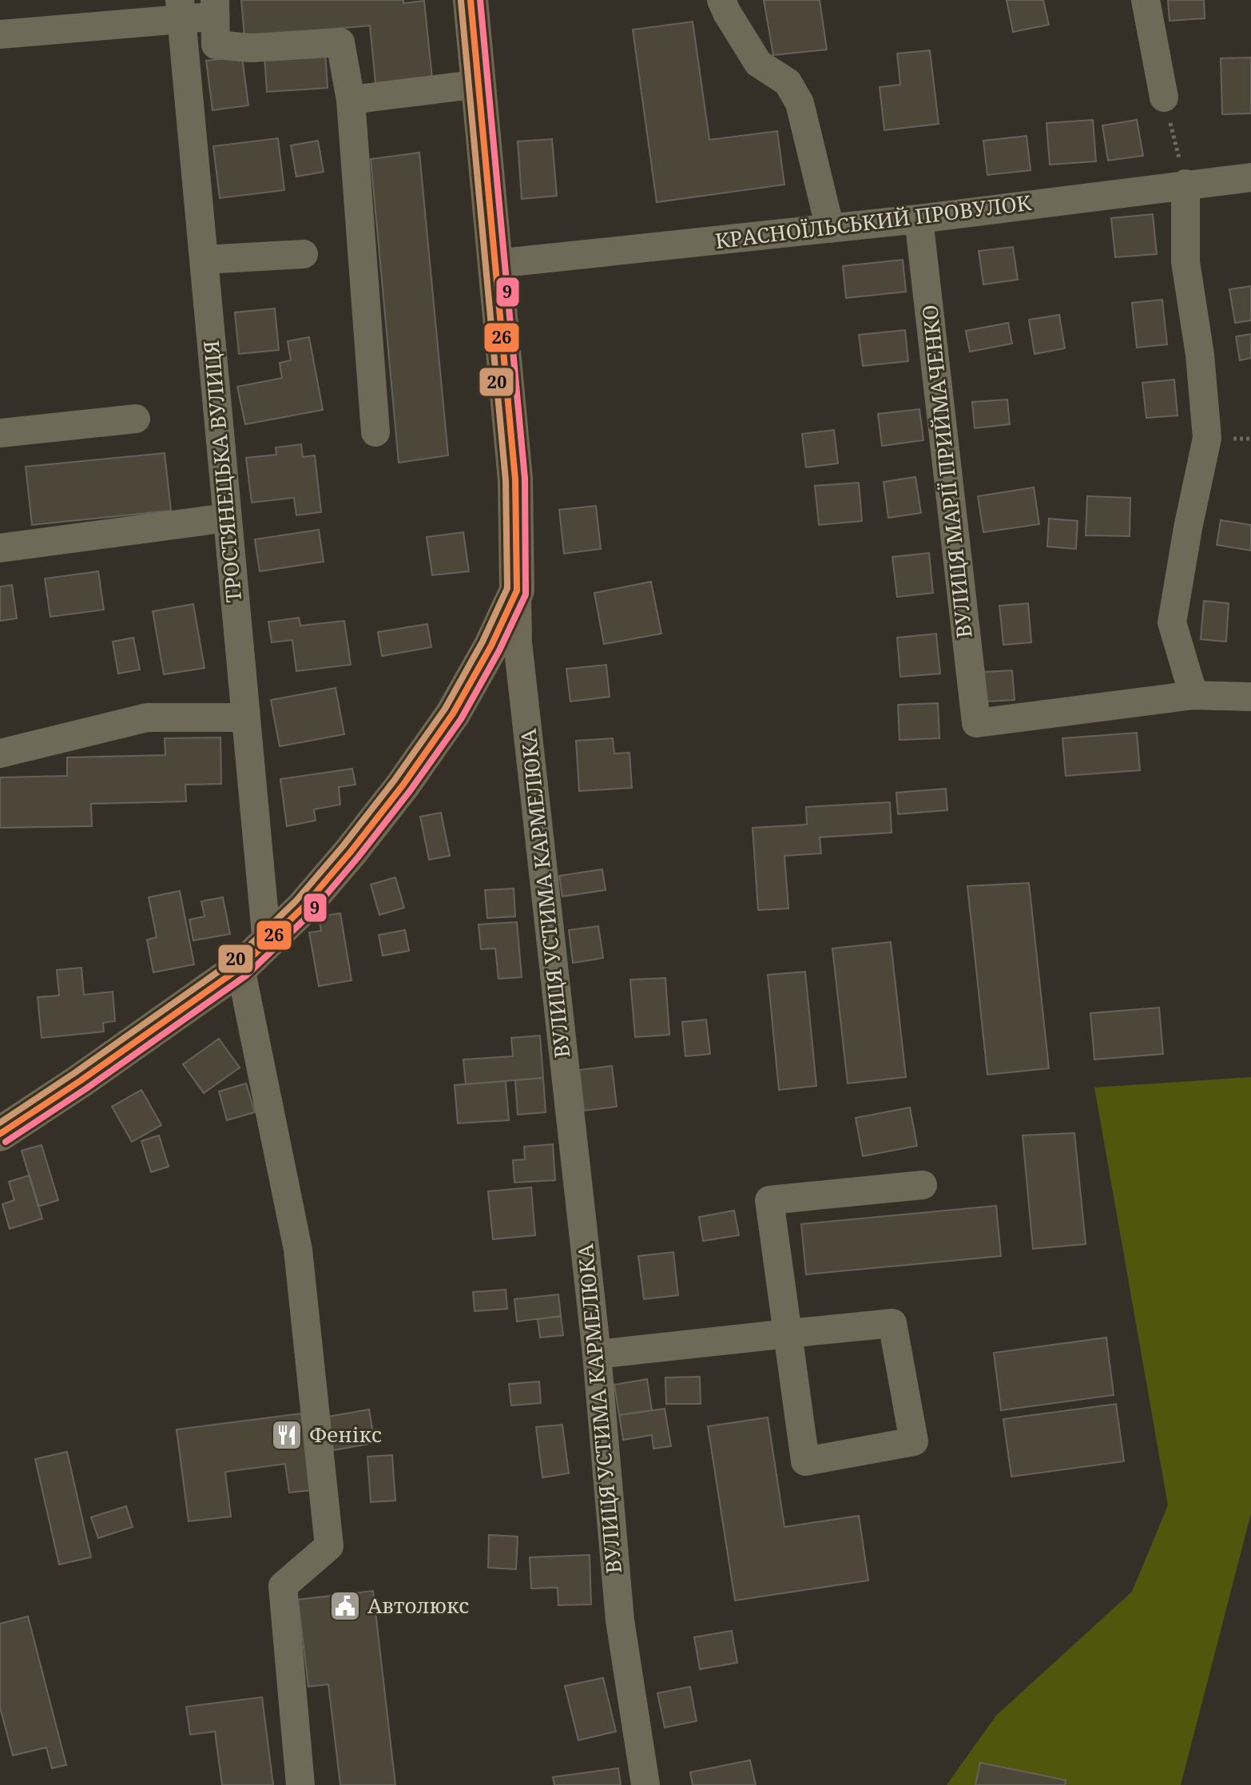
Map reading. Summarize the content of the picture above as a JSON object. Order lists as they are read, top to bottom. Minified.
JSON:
{"streets":{"main road":["ВУЛИЦЯ УСТИМА КАРМЕЛЮКА"],"street":["КРАСНОЇЛЬСЬКИЙ ПРОВУЛОК","ТРОСТЯНЕЦЬКА ВУЛИЦЯ","ВУЛИЦЯ МАРІЇ ПРИЙМАЧЕНКО"]},"crossings":[["КРАСНОЇЛЬСЬКИЙ ПРОВУЛОК","ВУЛИЦЯ МАРІЇ ПРИЙМАЧЕНКО"],["КРАСНОЇЛЬСЬКИЙ ПРОВУЛОК","ВУЛИЦЯ УСТИМА КАРМЕЛЮКА"]],"places":{"restaurant":["Фенікс"],"public building":["Автолюкс"]},"lines":["transit line 26","transit line 9","transit line 20"]}
